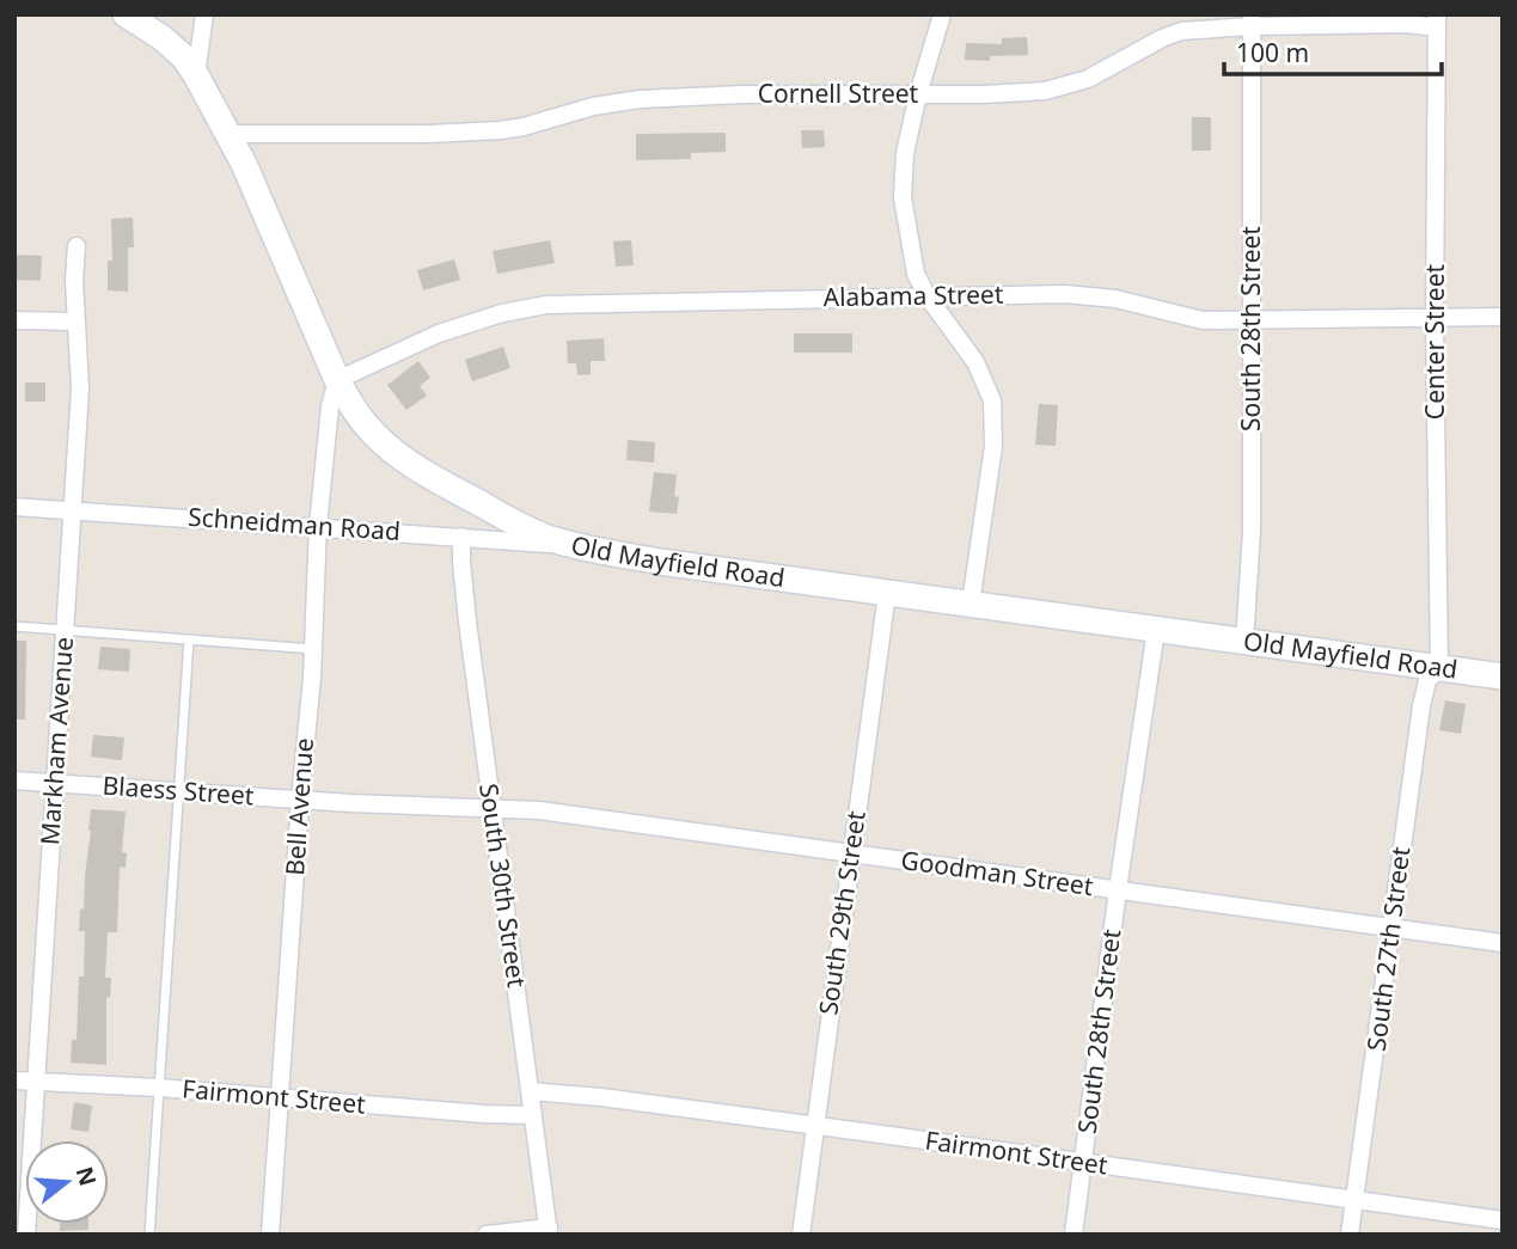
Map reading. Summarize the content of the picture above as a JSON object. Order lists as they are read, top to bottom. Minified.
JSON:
{"streets":{"main road":["Old Mayfield Road"],"street":["Cornell Street","Alabama Street","South 28th Street","Center Street","Schneidman Road","Markham Avenue","Blaess Street","Bell Avenue","Goodman Street","South 30th Street","South 29th Street","South 27th Street","Fairmont Street"]},"crossings":[["Cornell Street","South 28th Street"],["Cornell Street","Center Street"],["Cornell Street","Old Mayfield Road"],["Alabama Street","South 28th Street"],["Alabama Street","Center Street"],["Alabama Street","Old Mayfield Road"],["Alabama Street","Bell Avenue"],["South 28th Street","Old Mayfield Road"],["South 28th Street","Goodman Street"],["South 28th Street","Fairmont Street"],["Center Street","Old Mayfield Road"],["Center Street","South 27th Street"],["Schneidman Road","Old Mayfield Road"],["Schneidman Road","Markham Avenue"],["Schneidman Road","Bell Avenue"],["Schneidman Road","South 30th Street"],["Old Mayfield Road","Bell Avenue"],["Old Mayfield Road","South 29th Street"],["Old Mayfield Road","South 27th Street"],["Markham Avenue","Blaess Street"],["Markham Avenue","Fairmont Street"],["Blaess Street","Bell Avenue"],["Blaess Street","Goodman Street"],["Blaess Street","South 30th Street"],["Bell Avenue","Fairmont Street"],["Goodman Street","South 30th Street"],["Goodman Street","South 29th Street"],["Goodman Street","South 27th Street"],["South 30th Street","Fairmont Street"],["South 29th Street","Fairmont Street"],["South 27th Street","Fairmont Street"]],"scale_bar":"100 m","north":"right"}
